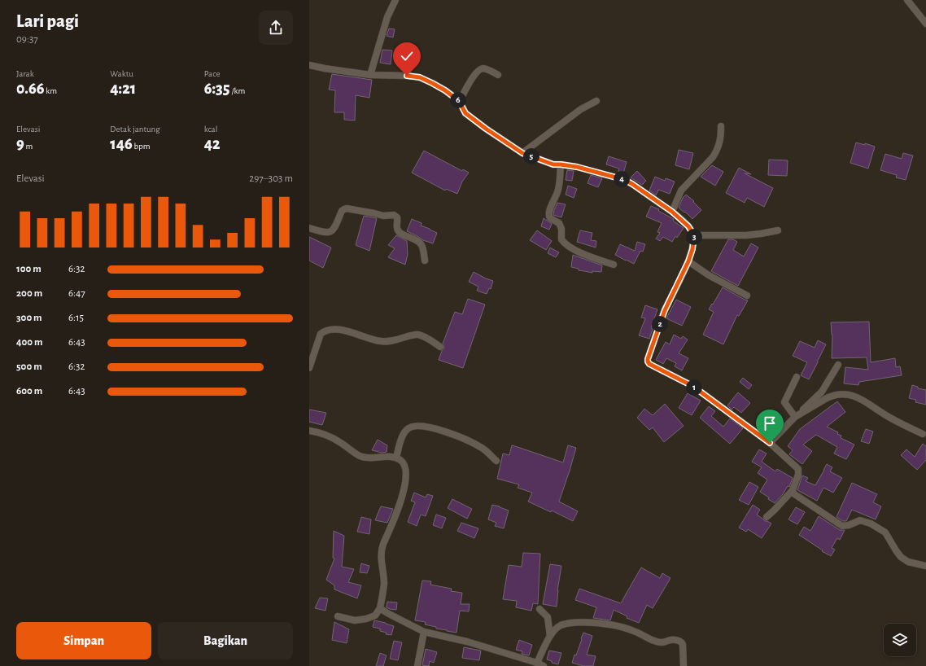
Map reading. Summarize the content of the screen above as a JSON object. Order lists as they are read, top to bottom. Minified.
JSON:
{"page":{"heading":["Lari pagi","09:37"],"stats":[["Jarak","0.66 km"],["Waktu","4:21"],["Pace","6:35 /km"],["Elevasi","9 m"],["Detak jantung","146 bpm"],["kcal","42"]],"pins":["6","5","4","3","2","1"],"chart":["Elevasi","297–303 m"],"list":[{"name":"100 m","note":"6:32"},{"name":"200 m","note":"6:47"},{"name":"300 m","note":"6:15"},{"name":"400 m","note":"6:43"},{"name":"500 m","note":"6:32"},{"name":"600 m","note":"6:43"}],"buttons":["Simpan","Bagikan"]}}
